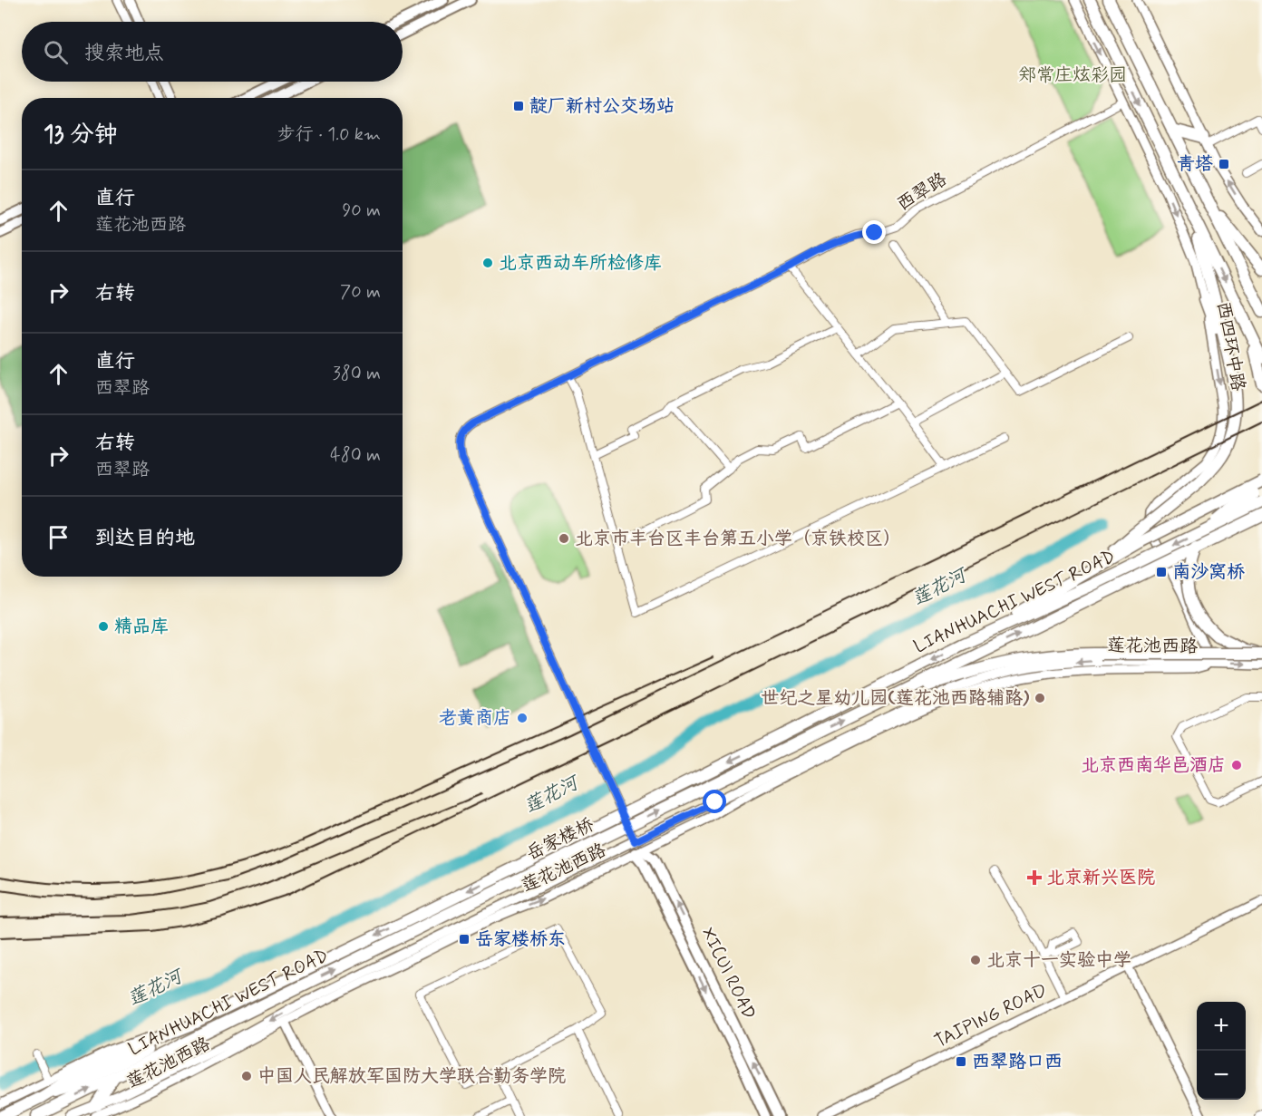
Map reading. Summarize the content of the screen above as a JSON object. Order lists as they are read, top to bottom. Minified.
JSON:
{"streets":{"highway":["西四环中路","LIANHUACHI WEST ROAD","岳家楼桥"],"main road":["XICUI ROAD"],"street":["西翠路","莲花池西路","TAIPING ROAD"]},"crossings":[["西翠路","西四环中路"],["西翠路","莲花池西路"],["西四环中路","莲花池西路"],["LIANHUACHI WEST ROAD","岳家楼桥"],["莲花池西路","XICUI ROAD"]],"one_way":["西四环中路"],"water":["莲花河"],"parks":["郑常庄炫彩园"],"places":{"transit":["靛厂新村公交场站","青塔","南沙窝桥","岳家楼桥东","西翠路口西"],"other":["北京西动车所检修库","北京市丰台区丰台第五小学（京铁校区）","精品库","世纪之星幼儿园(莲花池西路辅路)","老黄商店","北京西南华邑酒店","北京十一实验中学","中国人民解放军国防大学联合勤务学院"],"health":["北京新兴医院"]},"page":{"search":"搜索地点","heading":["13 分钟","步行 · 1.0 km"],"list":[["直行","莲花池西路","90 m"],["右转","70 m"],["直行","西翠路","380 m"],["右转","西翠路","480 m"],"到达目的地"],"map_buttons":["+","−"]}}
